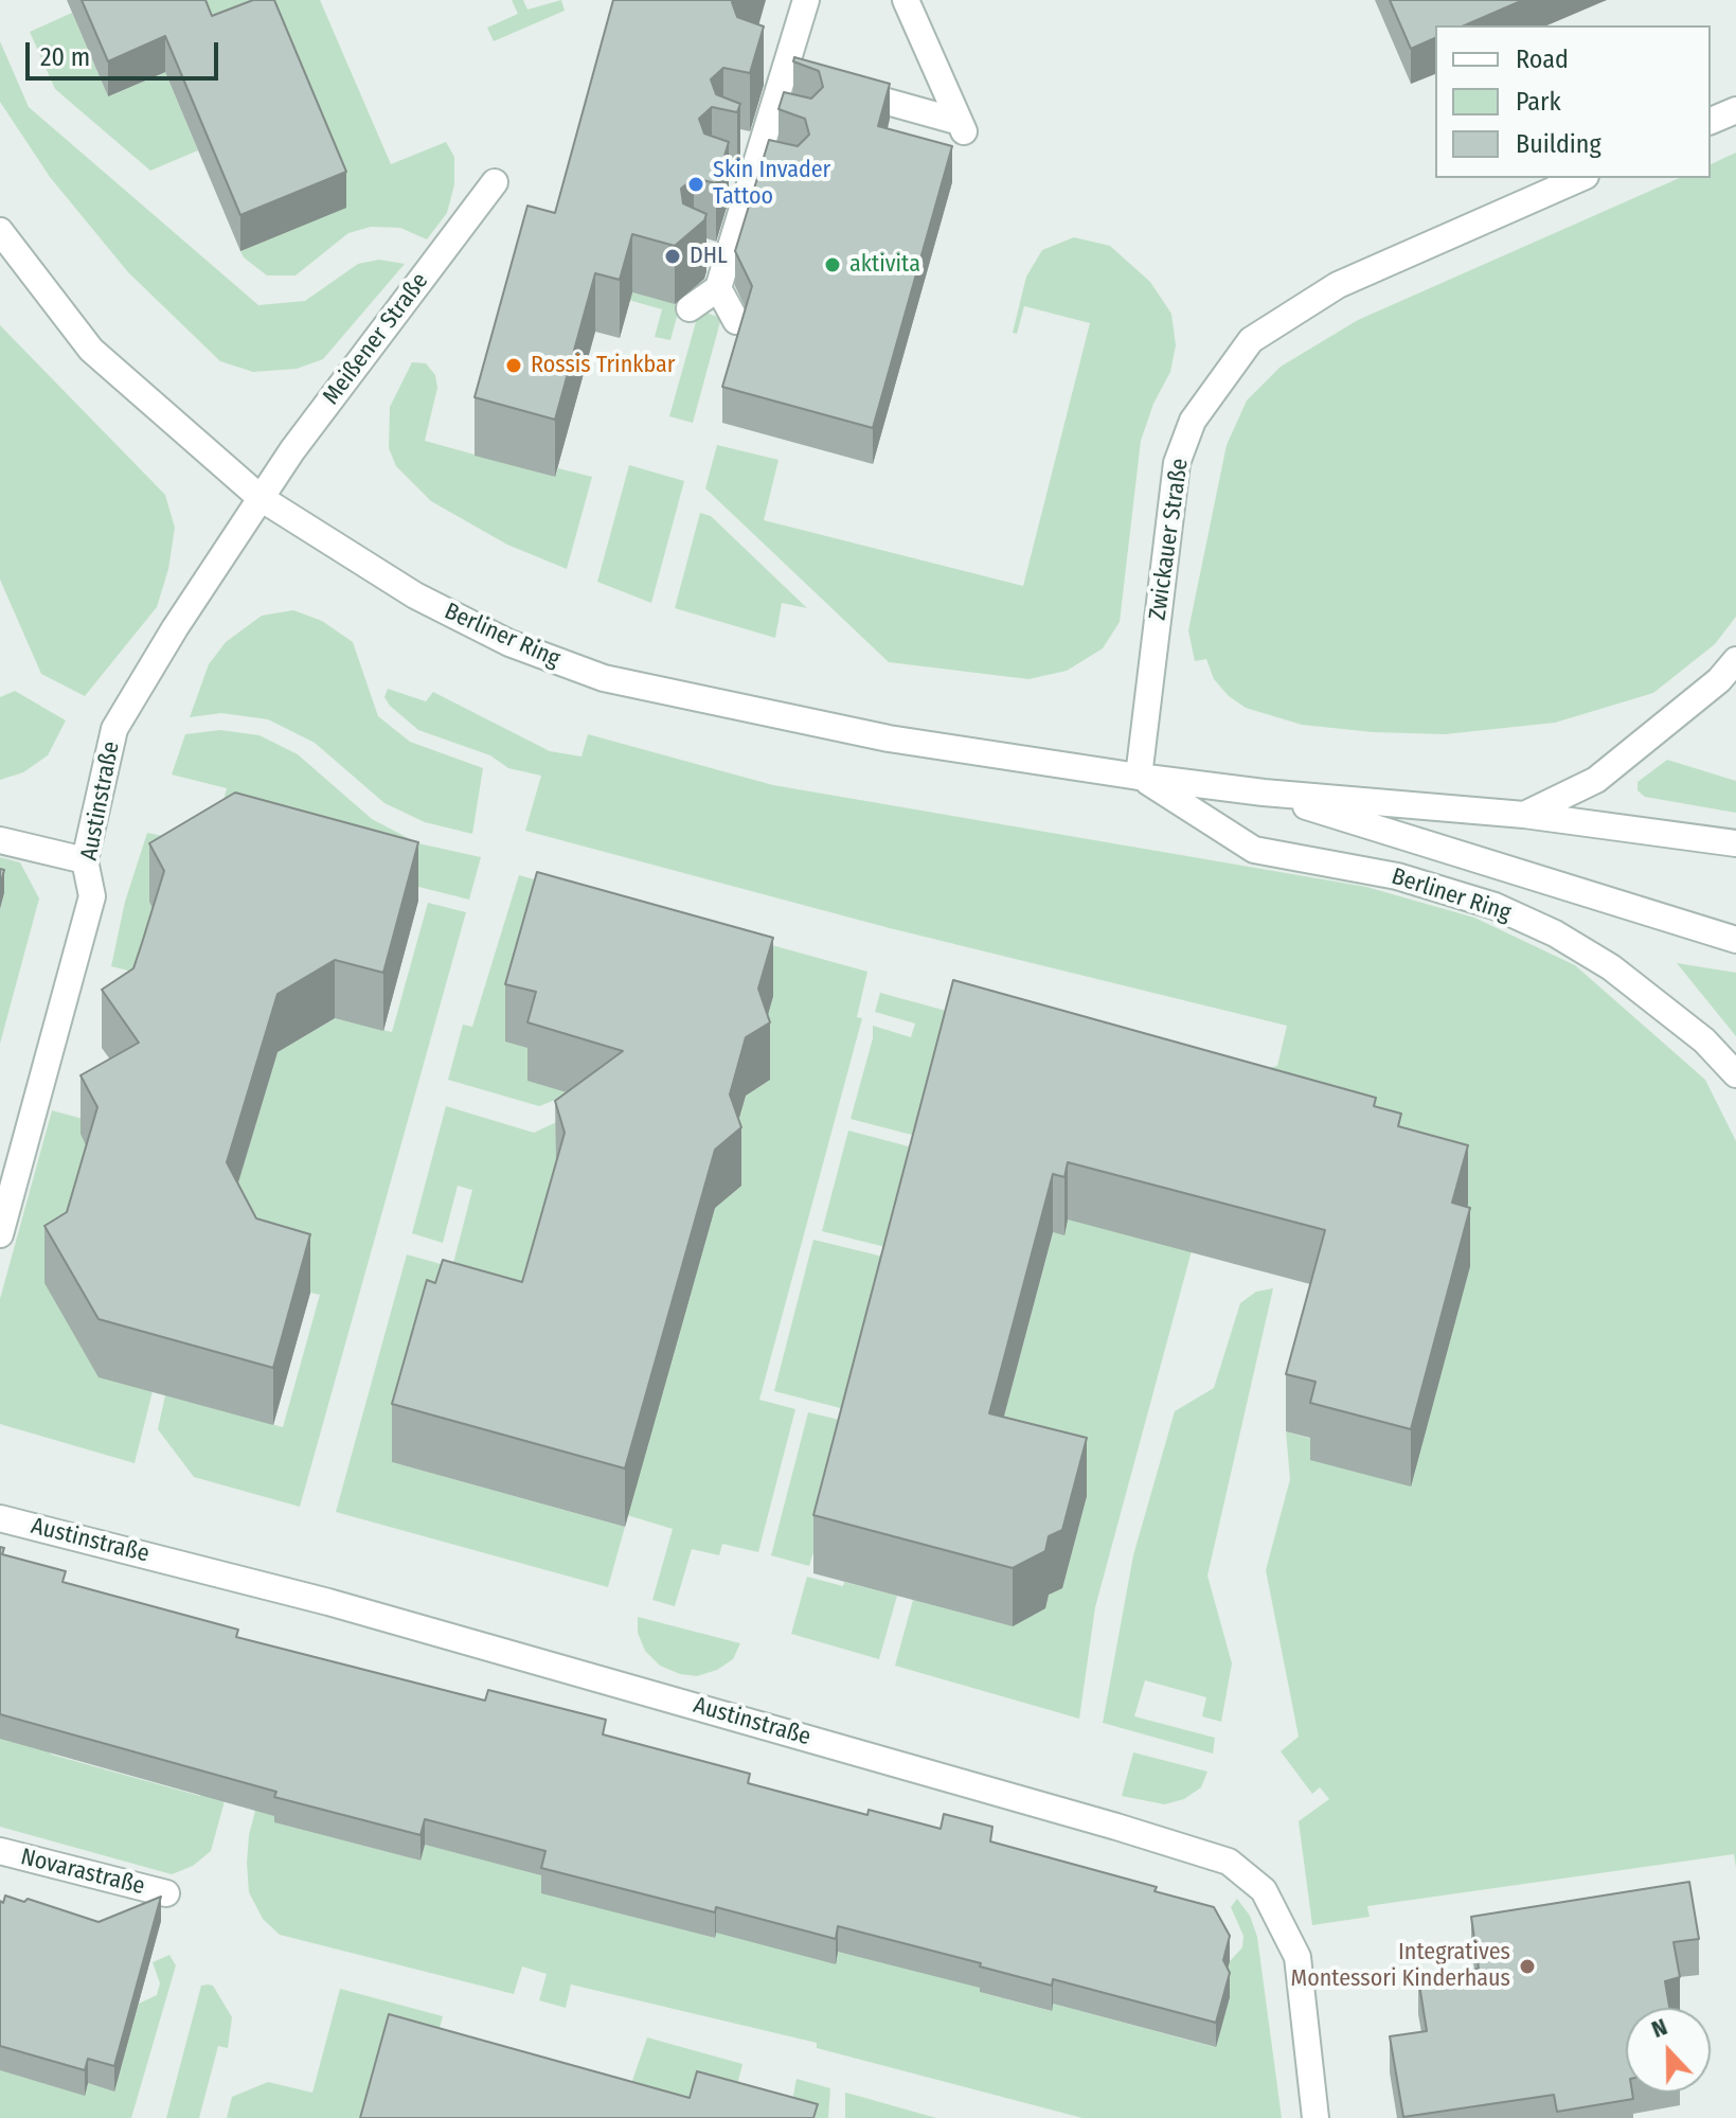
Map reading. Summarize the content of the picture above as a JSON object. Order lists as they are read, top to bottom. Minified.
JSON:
{"streets":{"street":["Meißener Straße","Zwickauer Straße","Berliner Ring","Austinstraße","Novarastraße"]},"crossings":[["Meißener Straße","Berliner Ring"],["Meißener Straße","Austinstraße"],["Zwickauer Straße","Berliner Ring"],["Berliner Ring","Austinstraße"]],"places":["Skin Invader Tattoo","DHL","aktivita","Rossis Trinkbar","Integratives Montessori Kinderhaus"],"legend":["Road","Park","Building"],"scale_bar":"20 m","north":"top"}
